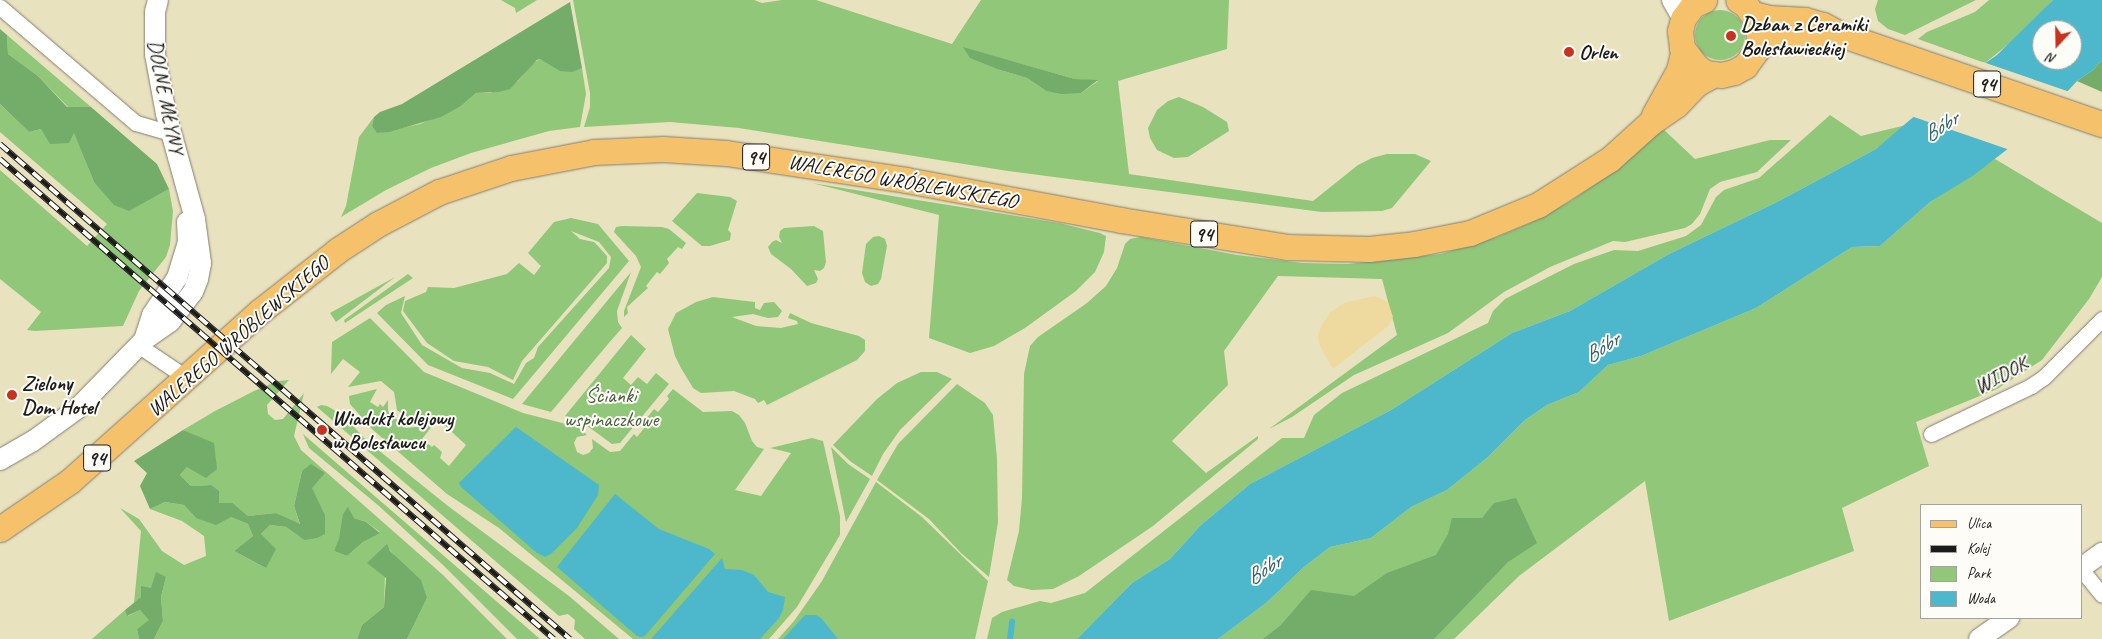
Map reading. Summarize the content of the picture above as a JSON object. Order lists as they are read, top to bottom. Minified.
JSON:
{"streets":{"main road":["94","WALEREGO WRÓBLEWSKIEGO"],"street":["DOLNE MŁYNY","WIDOK"]},"crossings":[["94","WALEREGO WRÓBLEWSKIEGO"]],"water":["Bóbr"],"parks":["Ścianki wspinaczkowe"],"places":["Dzban z Ceramiki Bolesławieckiej","Orlen","Zielony Dom Hotel","Wiadukt kolejowy w Bolesławcu"],"legend":["Ulica","Kolej","Park","Woda"],"north":"bottom"}
